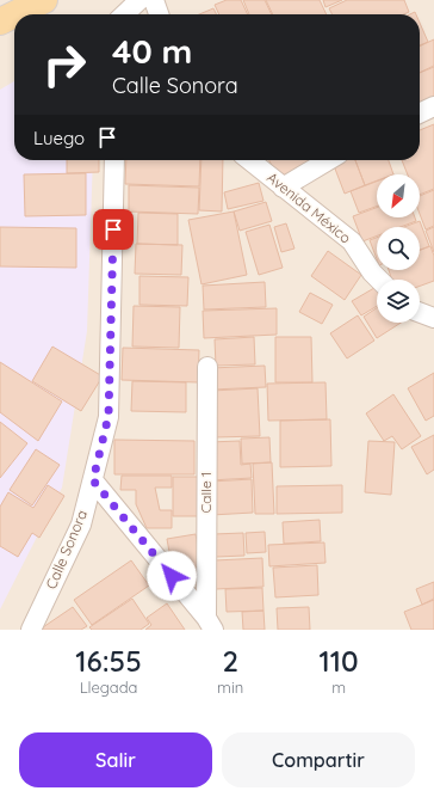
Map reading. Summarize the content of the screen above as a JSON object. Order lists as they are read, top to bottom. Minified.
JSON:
{"streets":{"street":["Avenida México","Calle 1","Calle Sonora"]},"north":"bottom left","page":{"turn":["40 m","Calle Sonora"],"then":"Luego","eta":["16:55","Llegada","2","min","110","m"],"buttons":["Salir","Compartir"]}}
